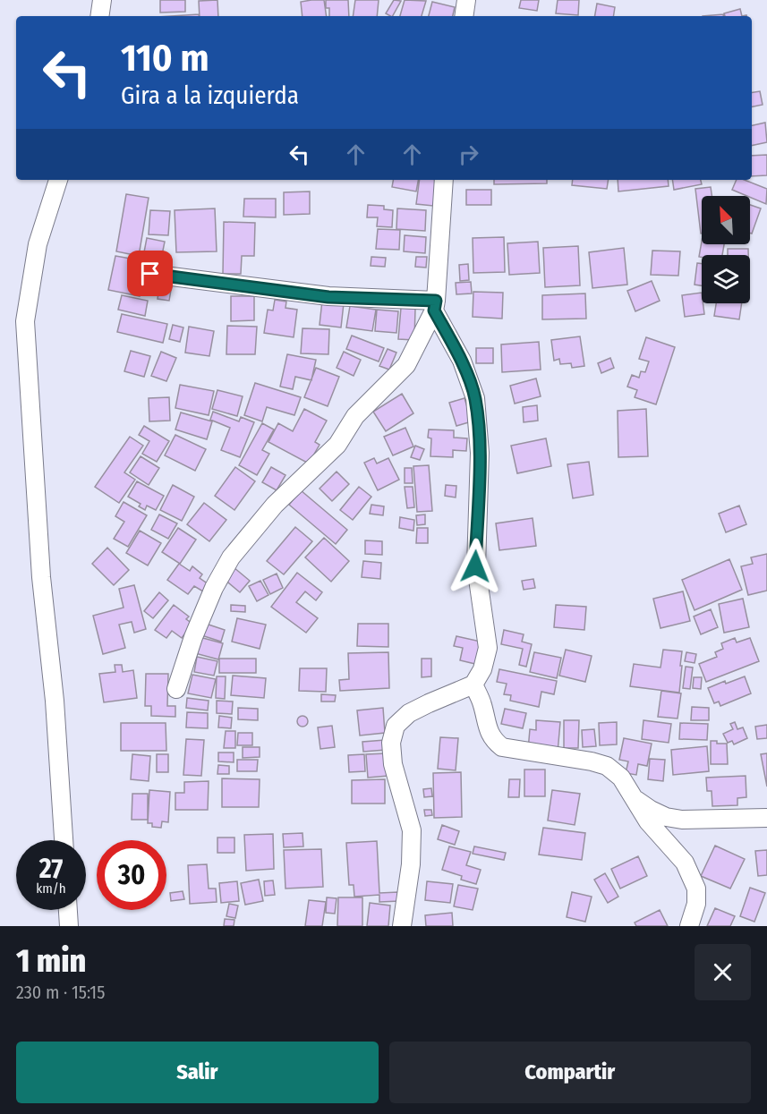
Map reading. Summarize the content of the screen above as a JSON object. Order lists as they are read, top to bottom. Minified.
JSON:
{"north":"top left","page":{"turn":["110 m","Gira a la izquierda"],"speed":"27 km/h","limit":"30","heading":["1 min","230 m · 15:15"],"buttons":["Salir","Compartir"]}}
